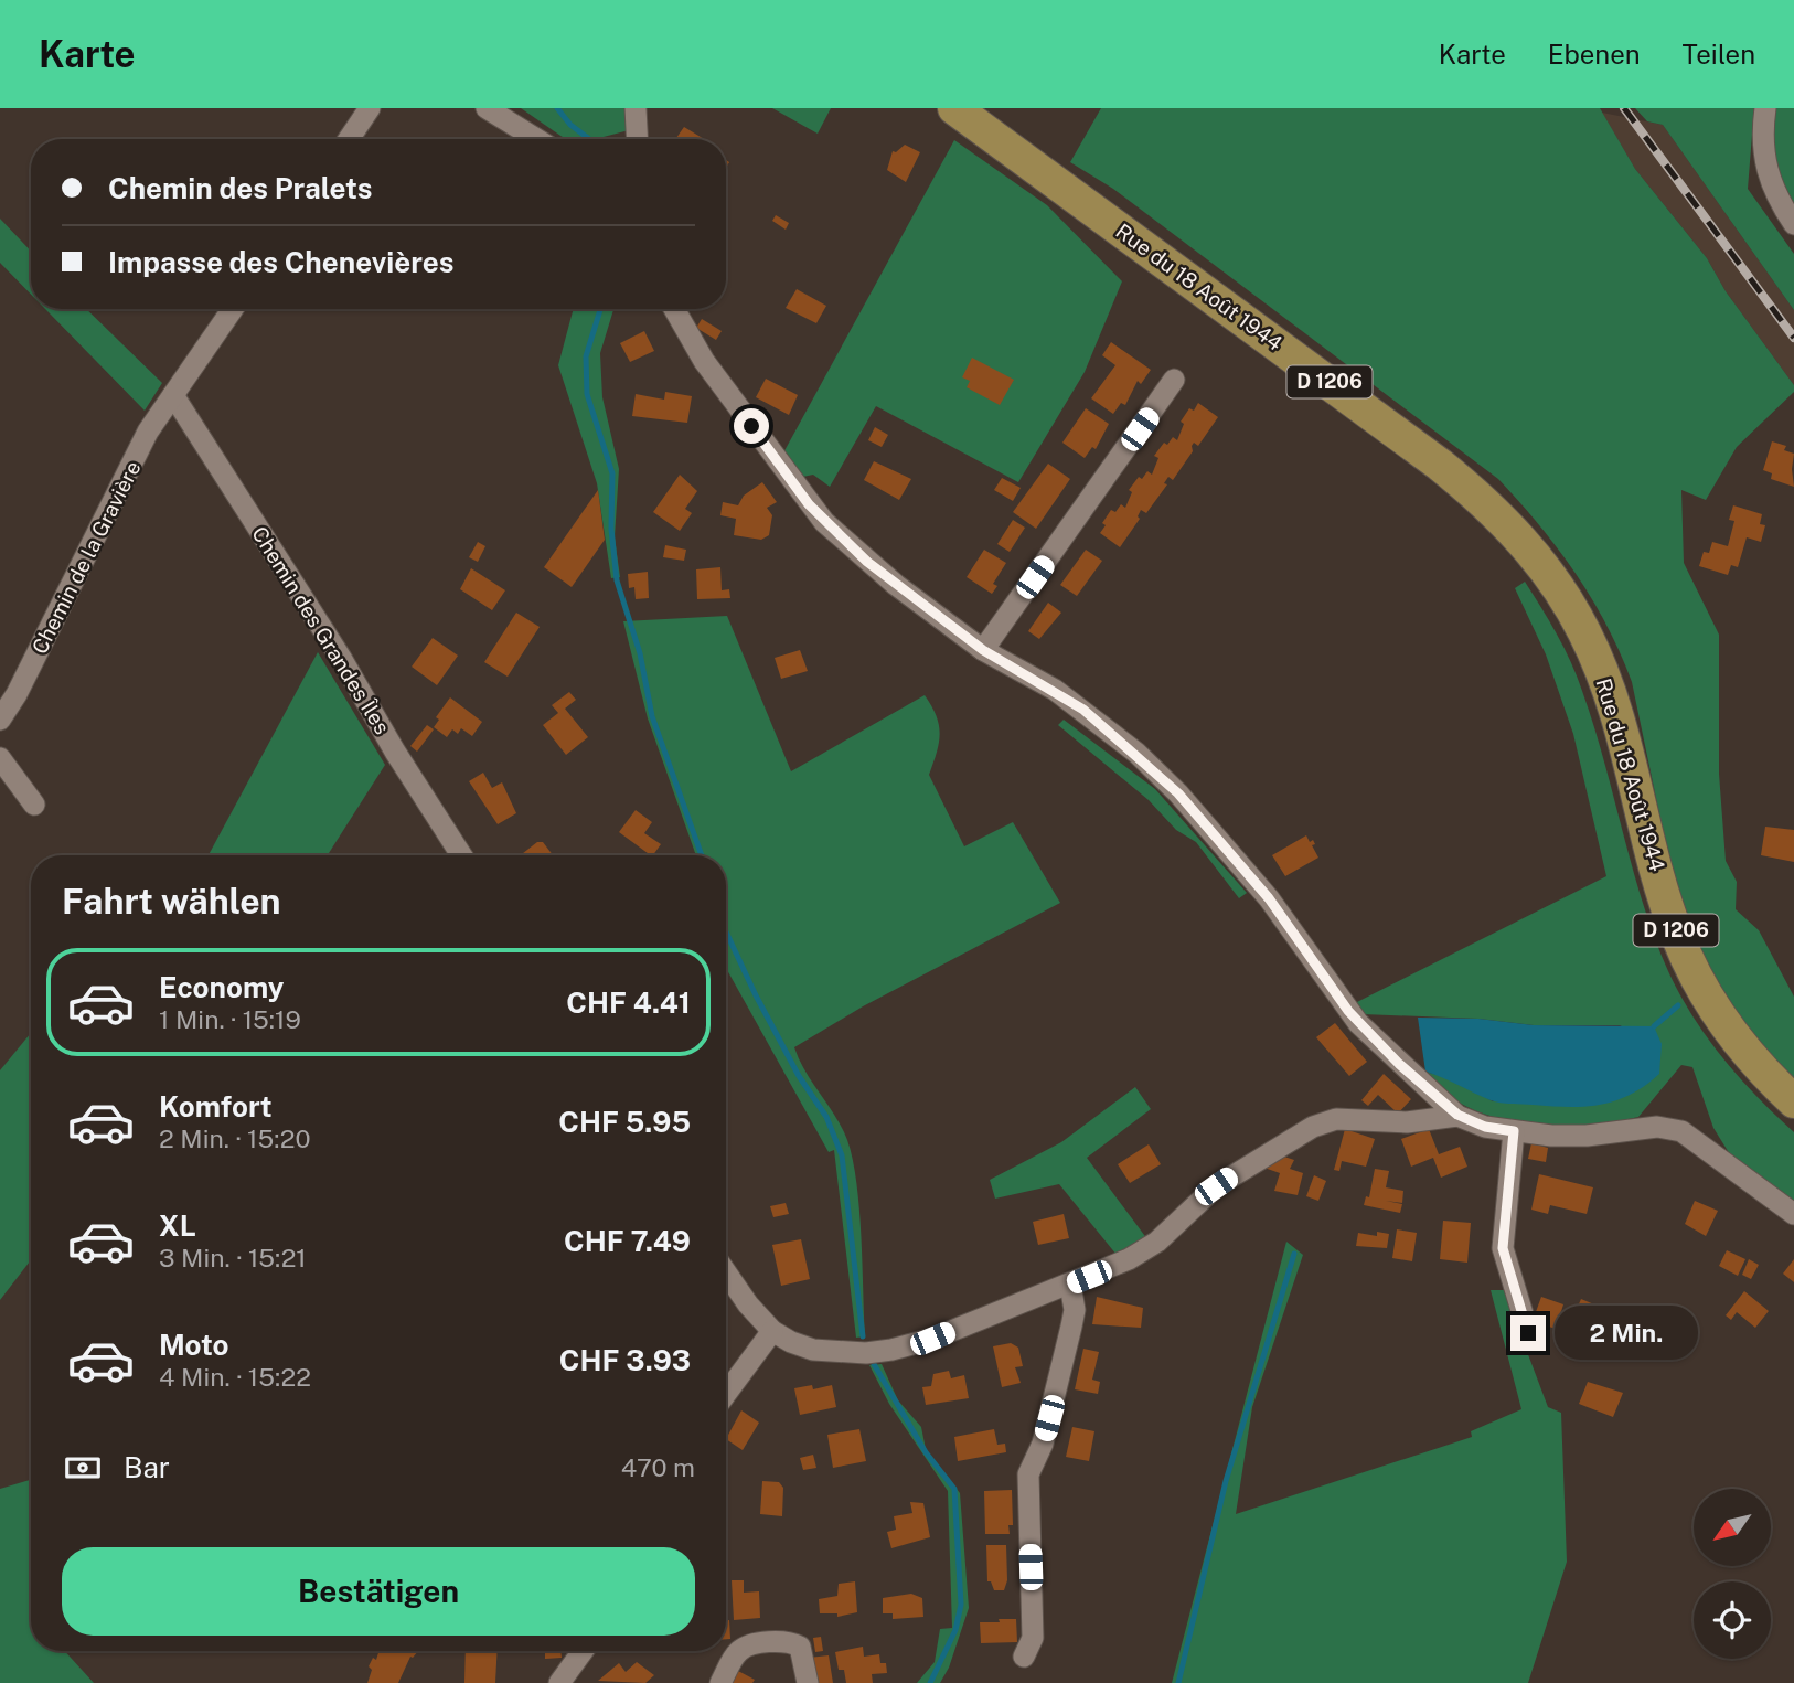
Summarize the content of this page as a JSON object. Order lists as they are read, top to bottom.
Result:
{
  "streets": {
    "main road": ["Rue du 18 Août 1944", "D 1206"],
    "street": ["Chemin de la Gravière", "Chemin des Grandes Îles"]
  },
  "crossings": [
    ["Chemin de la Gravière", "Chemin des Grandes Îles"]
  ],
  "north": "bottom left",
  "page": {
    "header": "Karte",
    "nav": ["Karte", "Ebenen", "Teilen"],
    "banner": ["Chemin des Pralets", "Impasse des Chenevières"],
    "heading": "Fahrt wählen",
    "list": [
      {
        "name": "Economy",
        "note": "1 Min. · 15:19",
        "value": "CHF 4.41"
      },
      {
        "name": "Komfort",
        "note": "2 Min. · 15:20",
        "value": "CHF 5.95"
      },
      {
        "name": "XL",
        "note": "3 Min. · 15:21",
        "value": "CHF 7.49"
      },
      {
        "name": "Moto",
        "note": "4 Min. · 15:22",
        "value": "CHF 3.93"
      }
    ],
    "bubble": "2 Min.",
    "pay": ["Bar", "470 m"],
    "buttons": "Bestätigen"
  }
}
